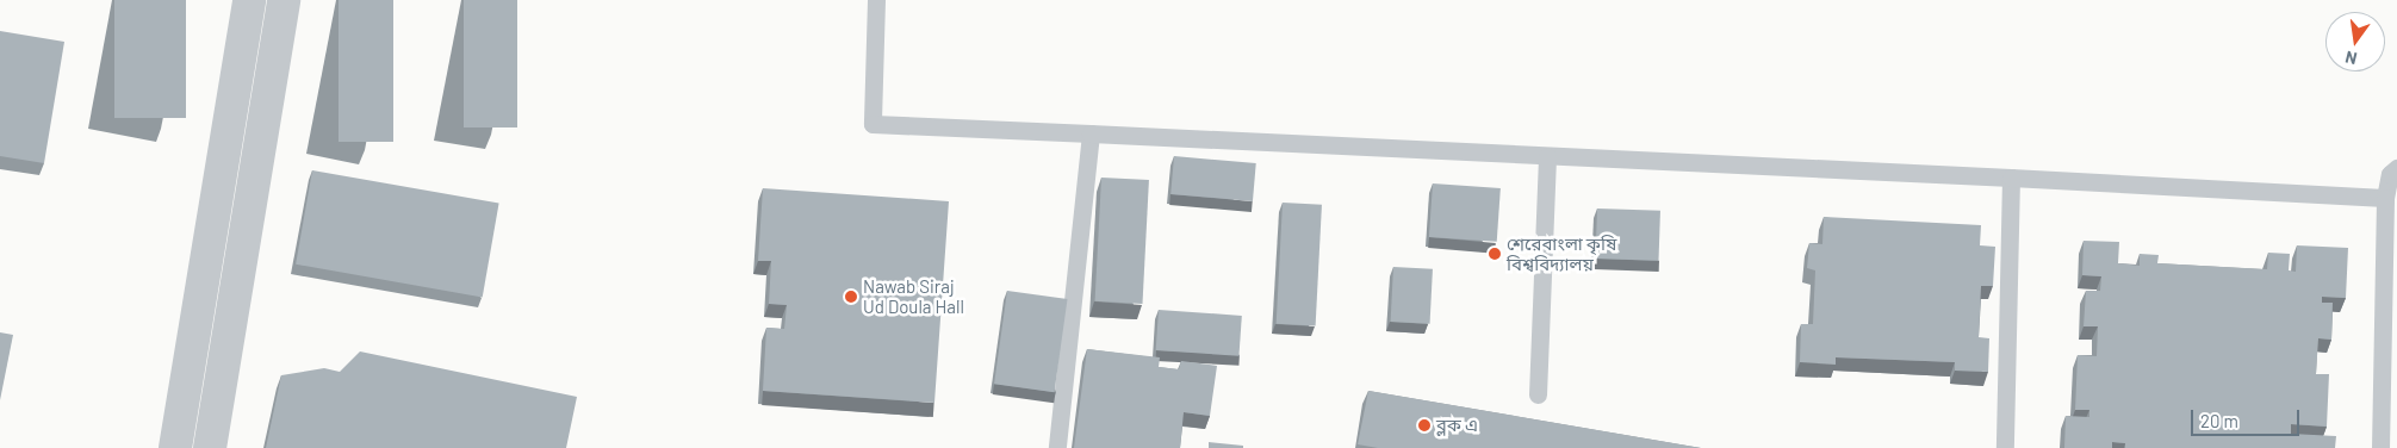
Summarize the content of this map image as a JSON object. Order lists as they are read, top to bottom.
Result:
{
  "places": ["শেরেবাংলা কৃষি বিশ্ববিদ্যালয়", "Nawab Siraj Ud Doula Hall", "ব্লক এ"],
  "scale_bar": "20 m",
  "north": "bottom"
}
